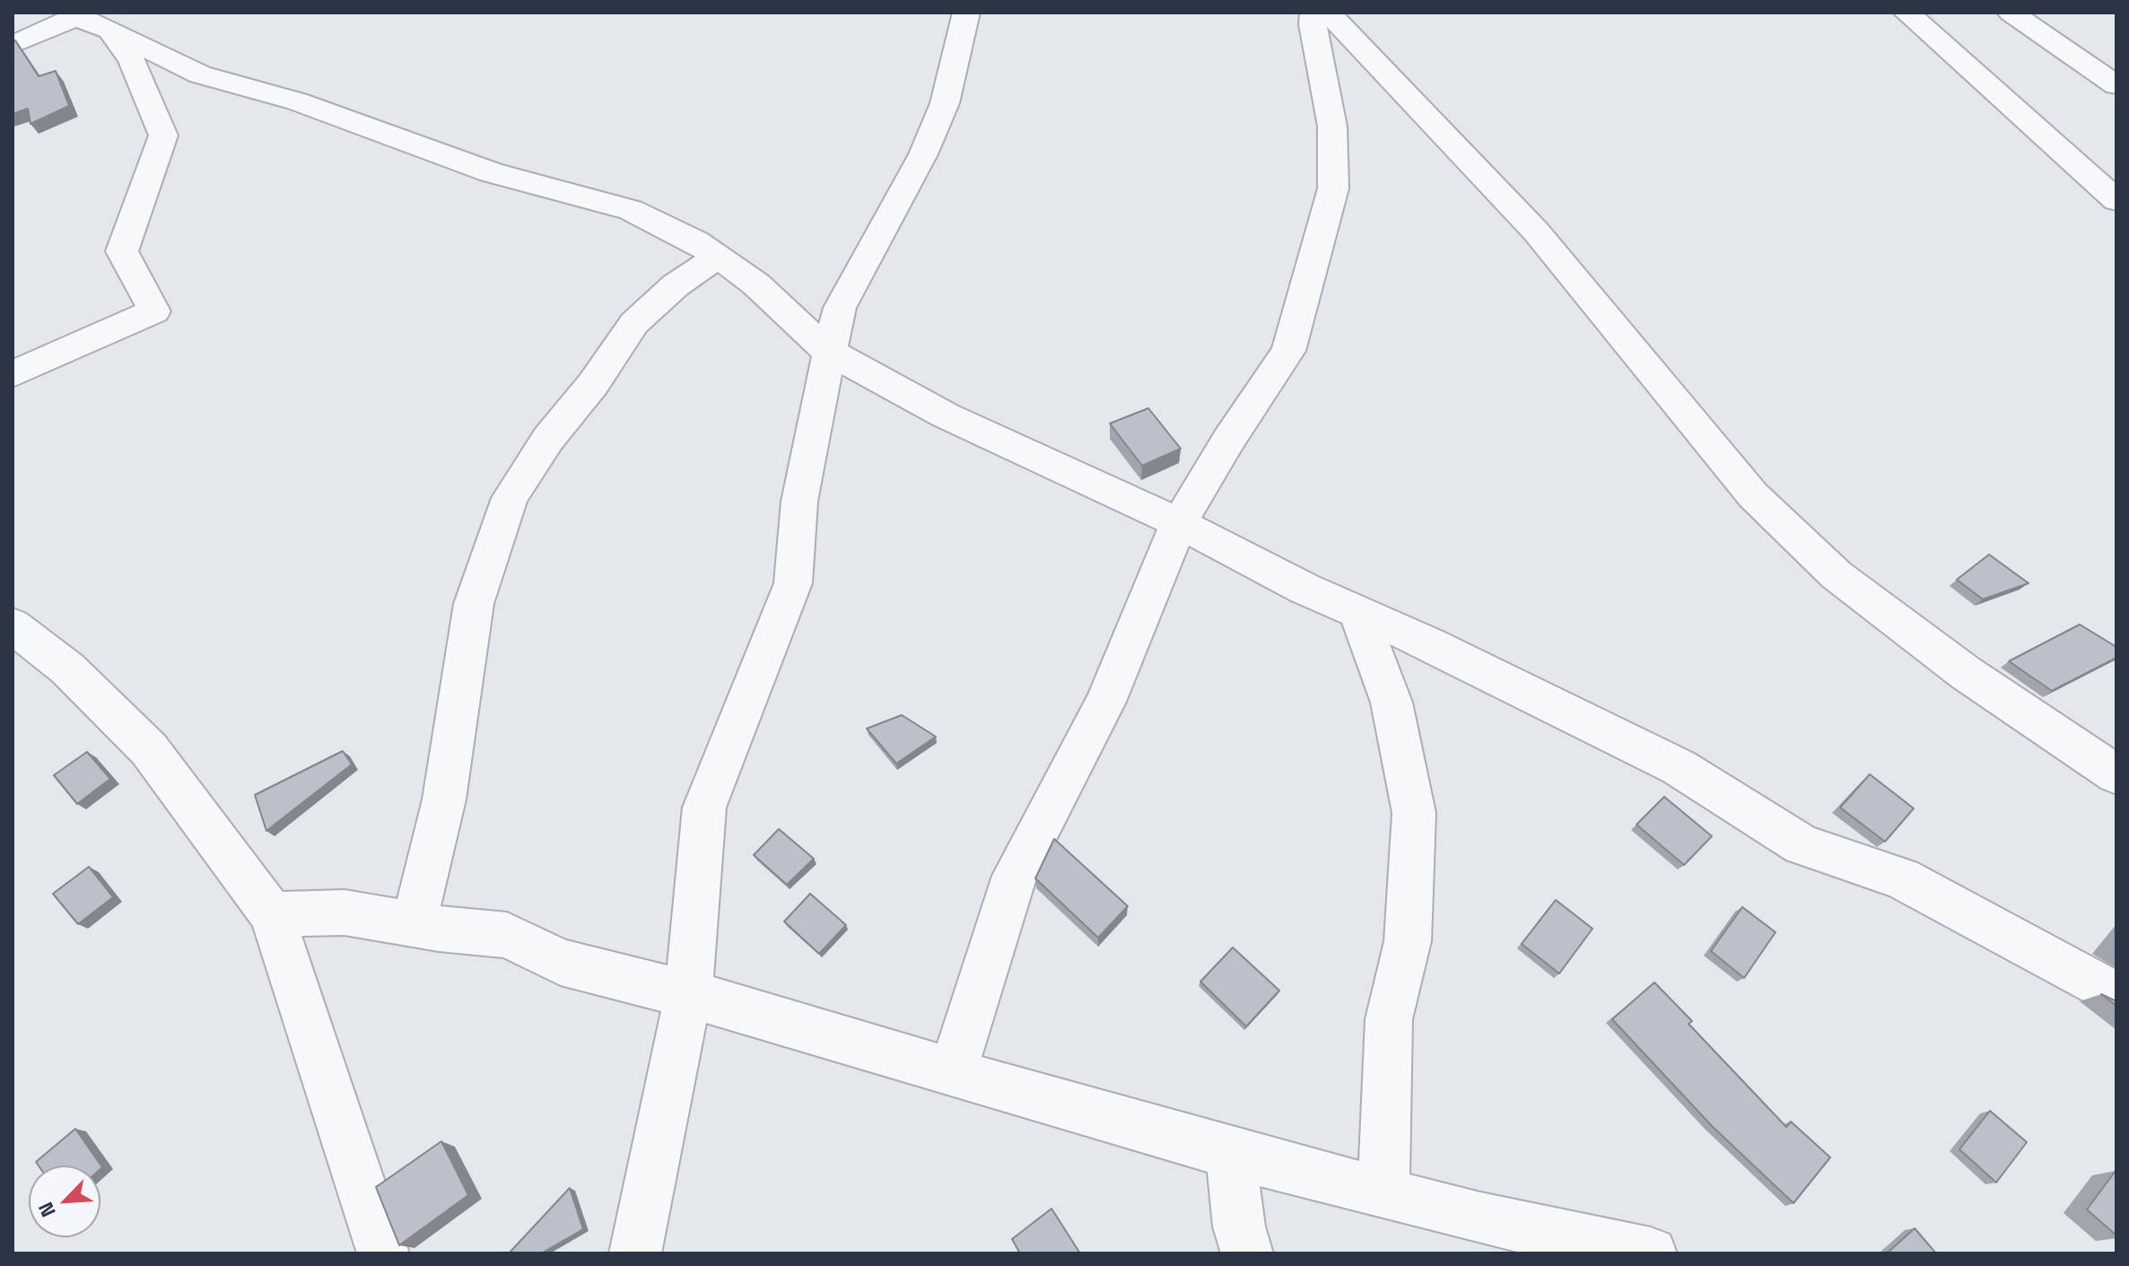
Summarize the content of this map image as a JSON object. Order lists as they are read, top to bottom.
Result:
{
  "north": "bottom left"
}
